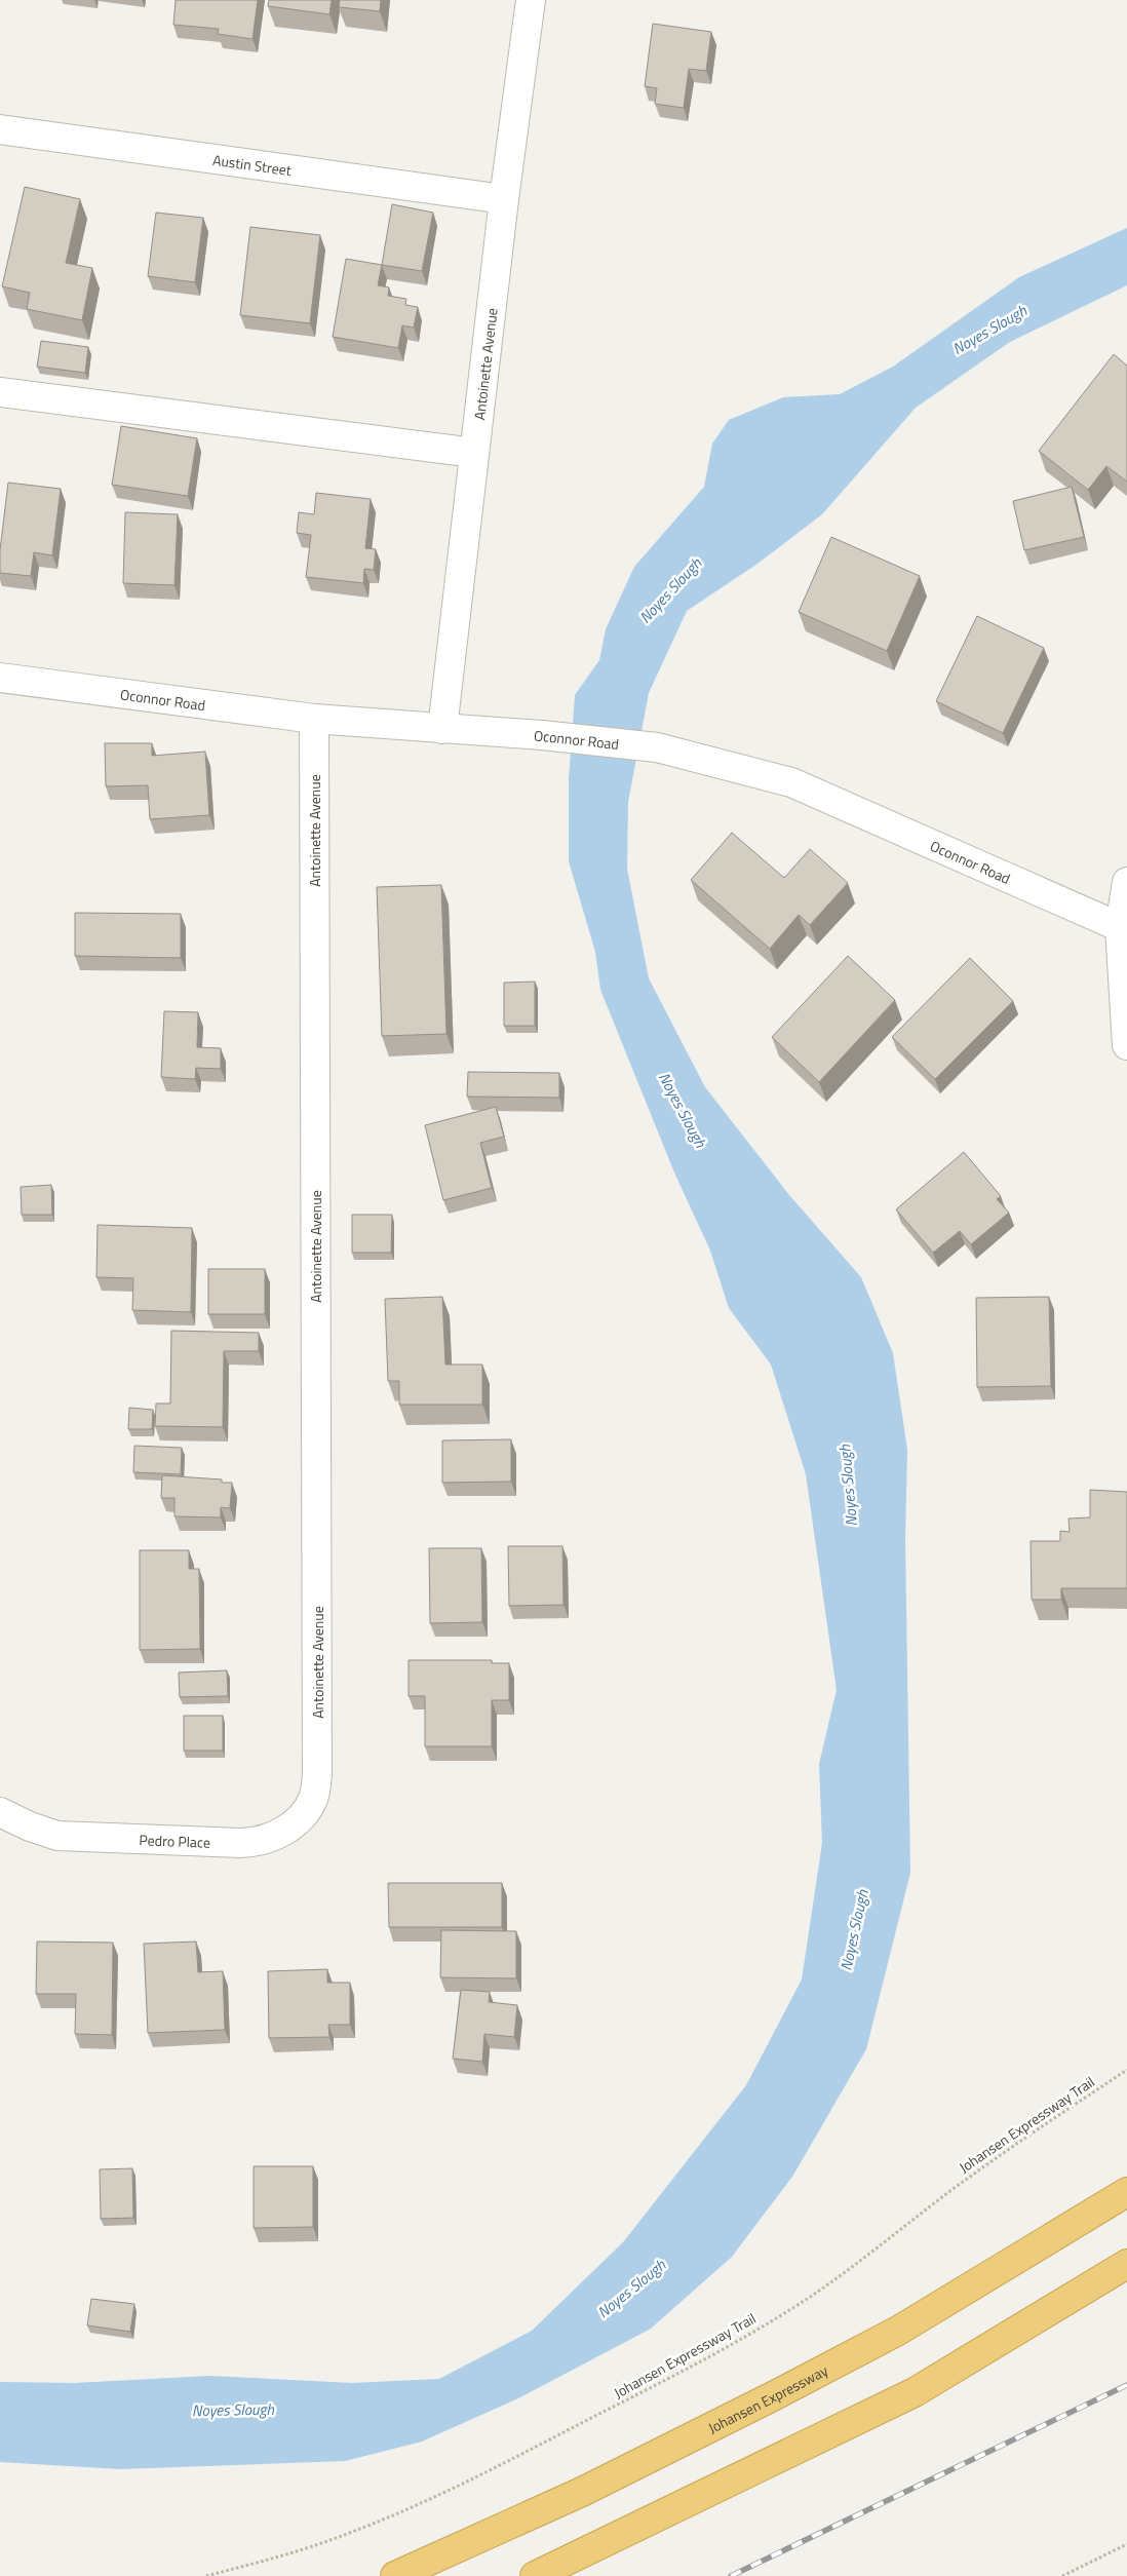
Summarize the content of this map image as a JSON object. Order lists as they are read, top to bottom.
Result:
{
  "streets": {
    "highway": ["Johansen Expressway"],
    "street": [
      "Austin Street",
      "Antoinette Avenue",
      "Oconnor Road",
      "Pedro Place"
    ],
    "path": ["Johansen Expressway Trail"]
  },
  "crossings": [
    ["Austin Street", "Antoinette Avenue"],
    ["Antoinette Avenue", "Oconnor Road"],
    ["Antoinette Avenue", "Pedro Place"]
  ],
  "water": ["Noyes Slough"]
}
